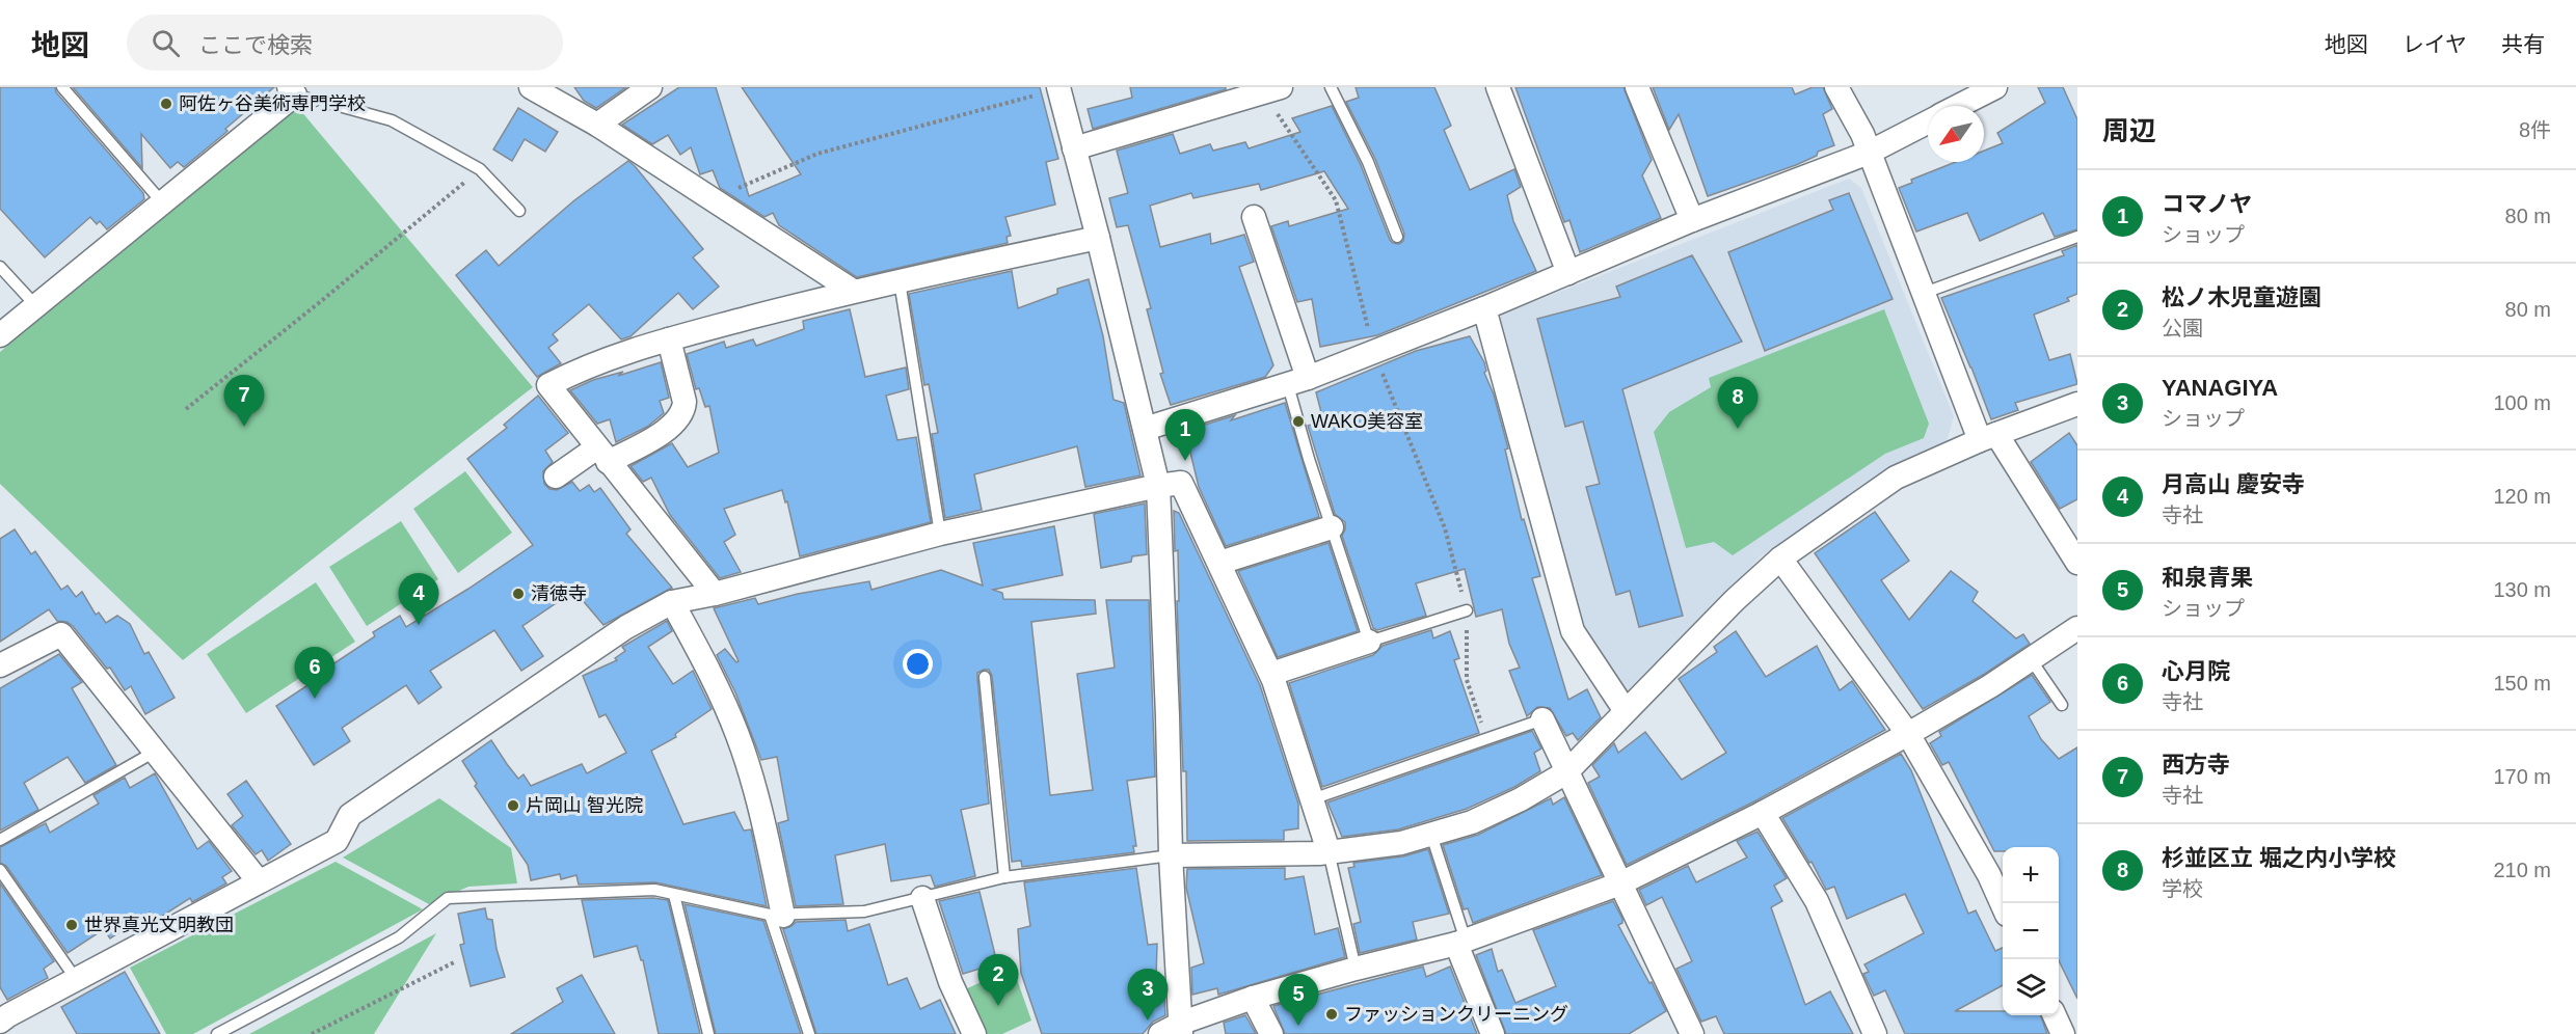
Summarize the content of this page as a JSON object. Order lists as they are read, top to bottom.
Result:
{
  "places": [
    "阿佐ヶ谷美術専門学校",
    "WAKO美容室",
    "清徳寺",
    "片岡山 智光院",
    "世界真光文明教団",
    "ファッションクリーニング"
  ],
  "north": "bottom left",
  "page": {
    "header": "地図",
    "search": "ここで検索",
    "nav": ["地図", "レイヤ", "共有"],
    "heading": ["周辺", "8件"],
    "list": [
      {
        "mark": "1",
        "name": "コマノヤ",
        "note": "ショップ",
        "value": "80 m"
      },
      {
        "mark": "2",
        "name": "松ノ木児童遊園",
        "note": "公園",
        "value": "80 m"
      },
      {
        "mark": "3",
        "name": "YANAGIYA",
        "note": "ショップ",
        "value": "100 m"
      },
      {
        "mark": "4",
        "name": "月高山 慶安寺",
        "note": "寺社",
        "value": "120 m"
      },
      {
        "mark": "5",
        "name": "和泉青果",
        "note": "ショップ",
        "value": "130 m"
      },
      {
        "mark": "6",
        "name": "心月院",
        "note": "寺社",
        "value": "150 m"
      },
      {
        "mark": "7",
        "name": "西方寺",
        "note": "寺社",
        "value": "170 m"
      },
      {
        "mark": "8",
        "name": "杉並区立 堀之内小学校",
        "note": "学校",
        "value": "210 m"
      }
    ],
    "pins": [
      "7",
      "8",
      "1",
      "4",
      "6",
      "2",
      "3",
      "5"
    ],
    "map_buttons": ["+", "−"]
  }
}
